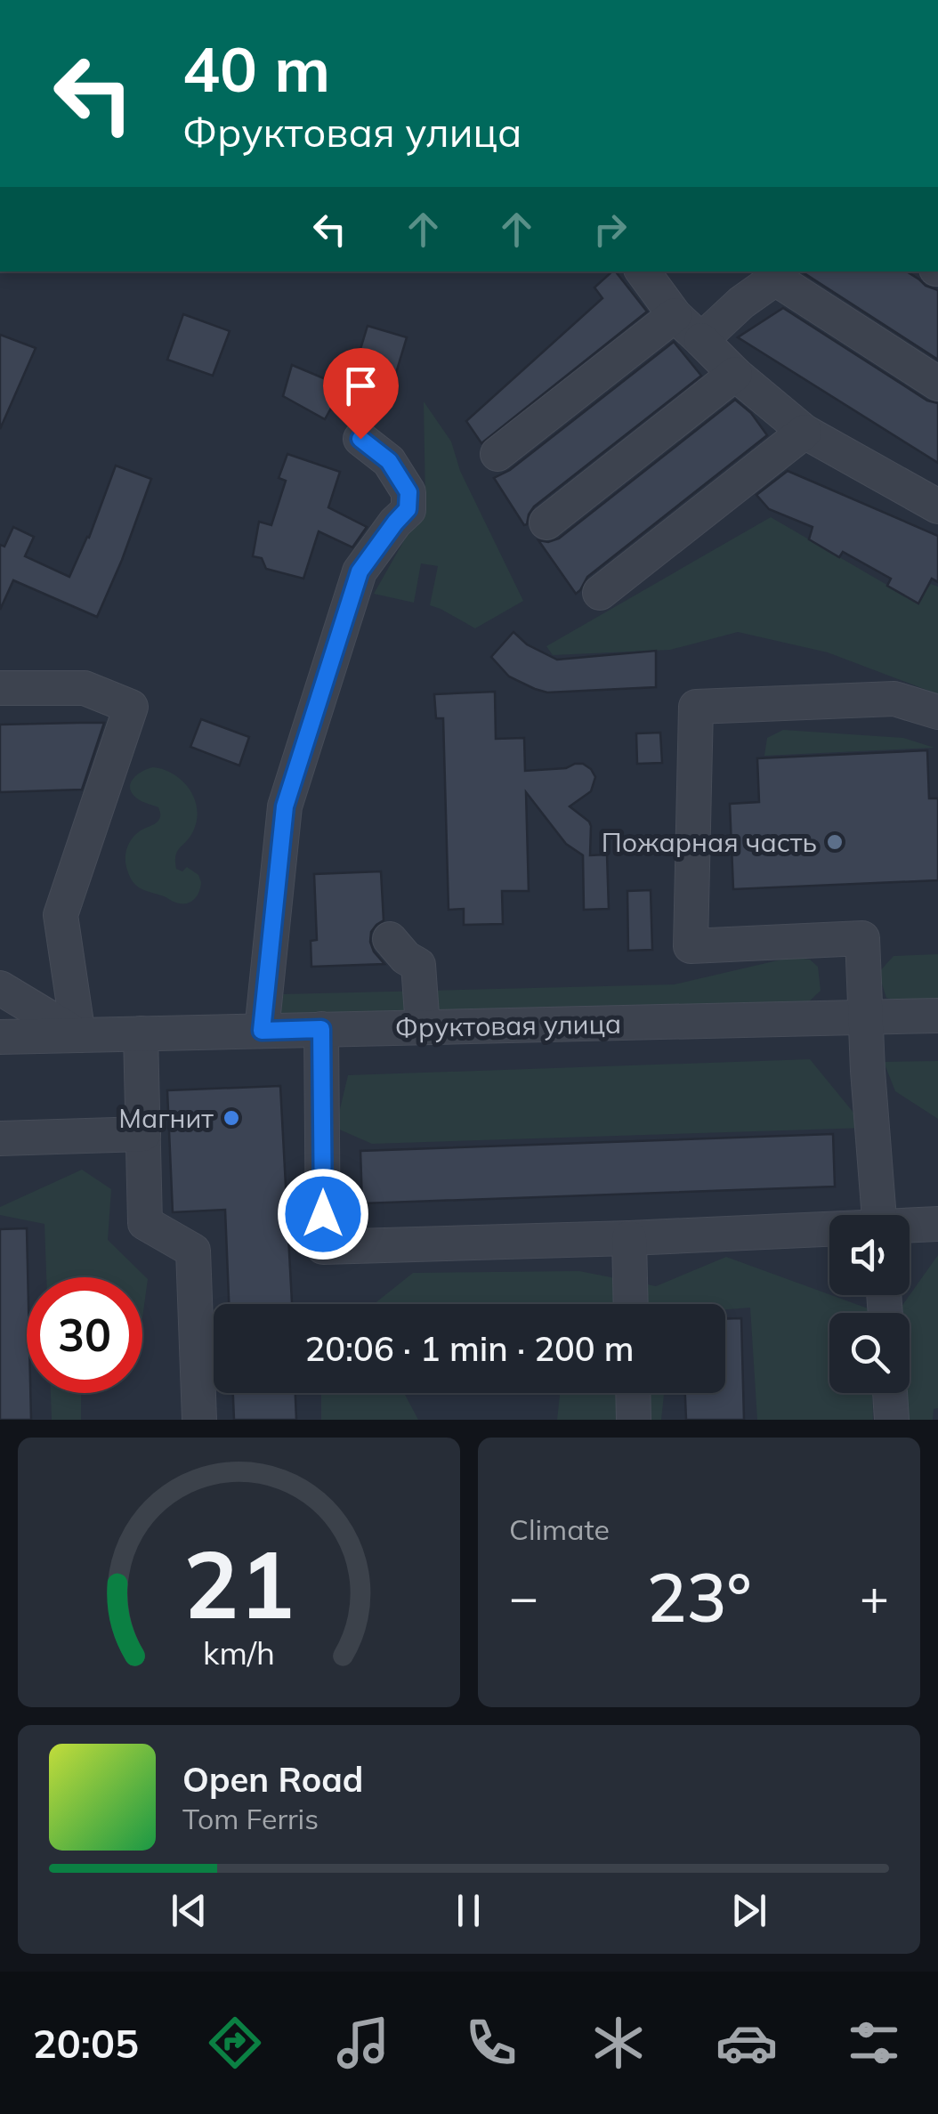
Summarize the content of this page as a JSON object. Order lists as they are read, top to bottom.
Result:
{
  "streets": {
    "street": ["Фруктовая улица"]
  },
  "places": ["Пожарная часть", "Магнит"],
  "page": {
    "turn": ["40 m", "Фруктовая улица"],
    "limit": "30",
    "trip": "20:06 · 1 min · 200 m",
    "tile": "Climate",
    "heat": ["−", "23°", "+"],
    "song": ["Open Road", "Tom Ferris"],
    "tabs": "20:05",
    "gauge": ["21", "km/h"]
  }
}
